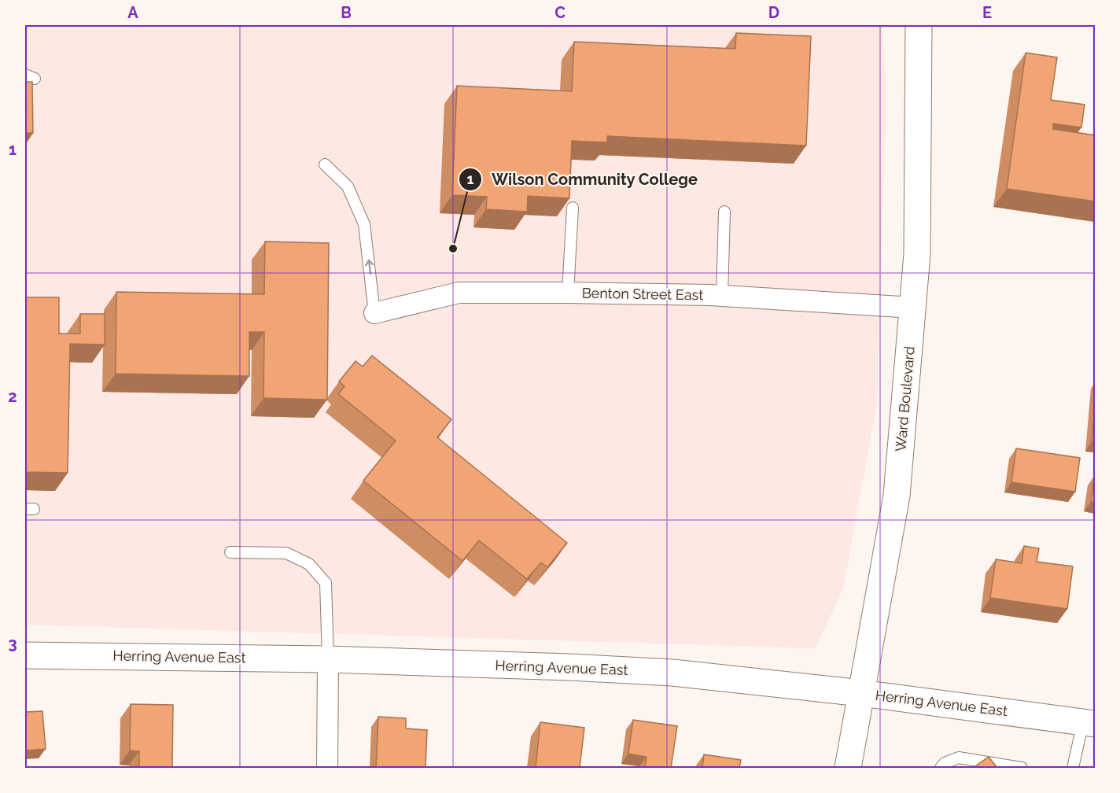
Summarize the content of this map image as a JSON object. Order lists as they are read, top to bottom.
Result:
{
  "streets": {
    "main road": ["Ward Boulevard", "Herring Avenue East"],
    "street": ["Benton Street East"]
  },
  "crossings": [
    ["Benton Street East", "Ward Boulevard"],
    ["Ward Boulevard", "Herring Avenue East"]
  ],
  "places": ["Wilson Community College"],
  "grid": {
    "columns": [
      "A",
      "B",
      "C",
      "D",
      "E"
    ],
    "rows": ["1", "2", "3"]
  }
}
